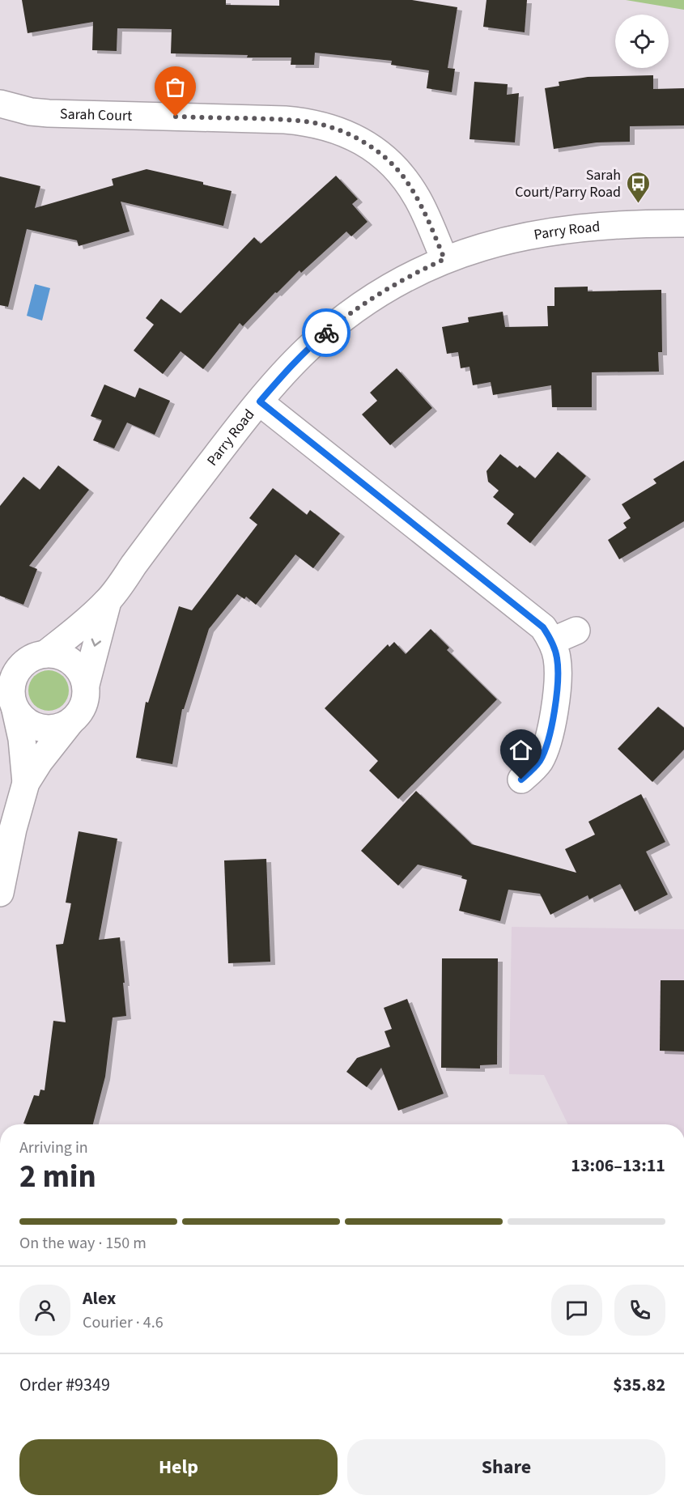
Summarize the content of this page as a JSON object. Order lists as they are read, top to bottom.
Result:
{
  "streets": {
    "street": ["Sarah Court", "Parry Road"]
  },
  "crossings": [
    ["Sarah Court", "Parry Road"]
  ],
  "places": {
    "bus stop": ["Sarah Court/Parry Road"]
  },
  "page": {
    "heading": ["2 min", "Arriving in", "13:06–13:11"],
    "panel": [
      "Alex",
      "Courier · 4.6",
      "Order #9349",
      "$35.82"
    ],
    "bar": "On the way · 150 m",
    "buttons": ["Help", "Share"]
  }
}
